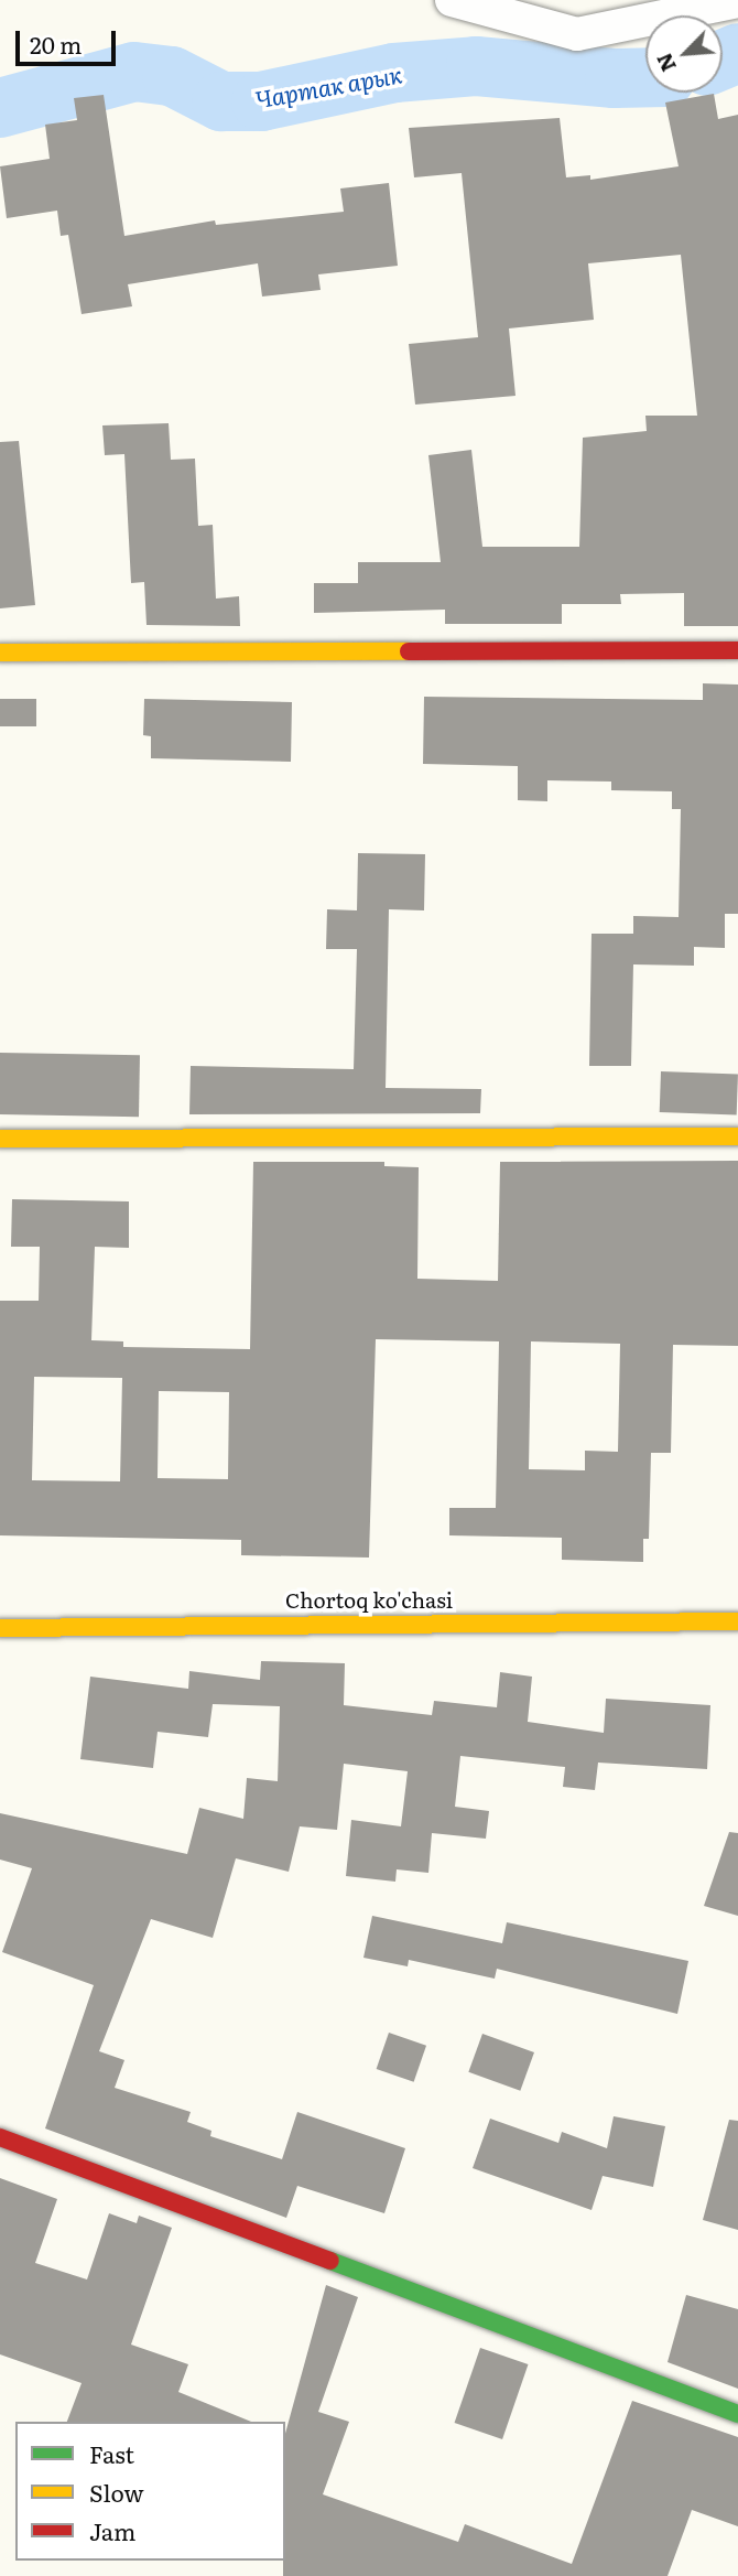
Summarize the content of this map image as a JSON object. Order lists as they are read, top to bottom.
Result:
{
  "streets": {
    "street": ["Chortoq ko'chasi"]
  },
  "water": ["Чартак арык"],
  "legend": ["Fast", "Slow", "Jam"],
  "scale_bar": "20 m",
  "north": "bottom left"
}
